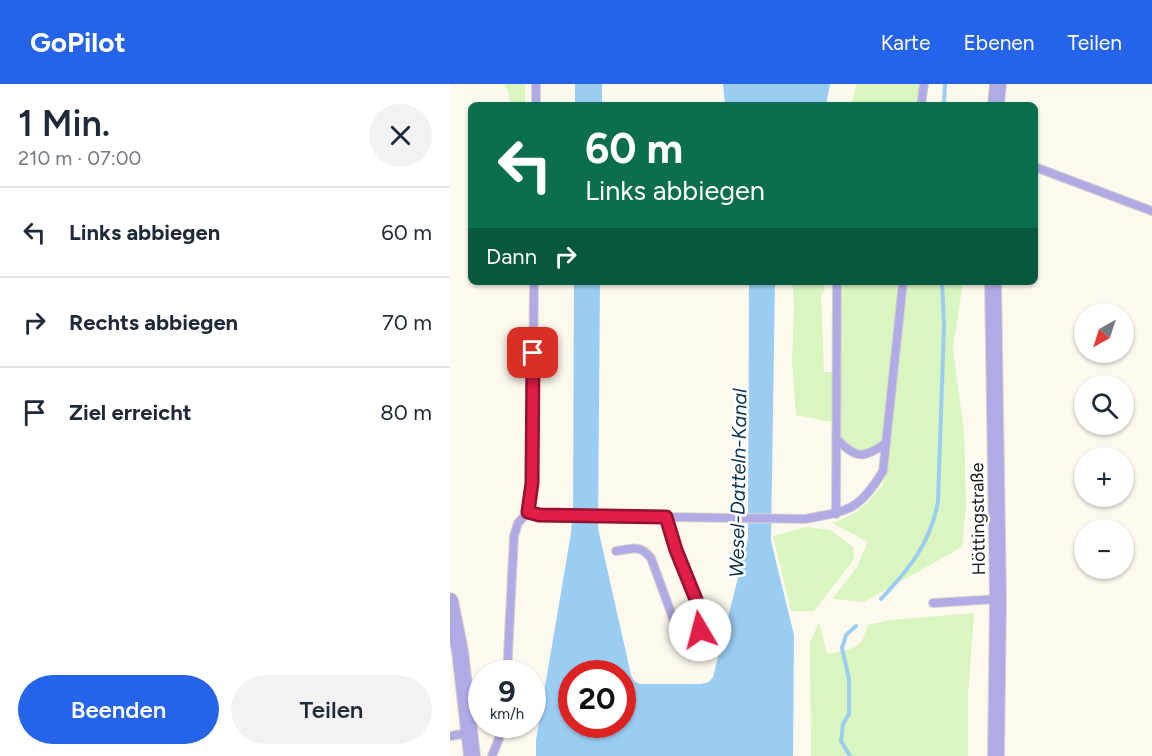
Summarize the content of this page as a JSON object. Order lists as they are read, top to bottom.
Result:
{
  "streets": {
    "street": ["Höttingstraße"]
  },
  "water": ["Wesel-Datteln-Kanal"],
  "north": "bottom left",
  "page": {
    "header": "GoPilot",
    "nav": ["Karte", "Ebenen", "Teilen"],
    "heading": ["1 Min.", "210 m · 07:00"],
    "turn": ["60 m", "Links abbiegen"],
    "list": [
      {
        "name": "Links abbiegen",
        "value": "60 m"
      },
      {
        "name": "Rechts abbiegen",
        "value": "70 m"
      },
      {
        "name": "Ziel erreicht",
        "value": "80 m"
      }
    ],
    "then": "Dann",
    "map_buttons": ["+", "−"],
    "speed": "9 km/h",
    "limit": "20",
    "buttons": ["Beenden", "Teilen"]
  }
}
